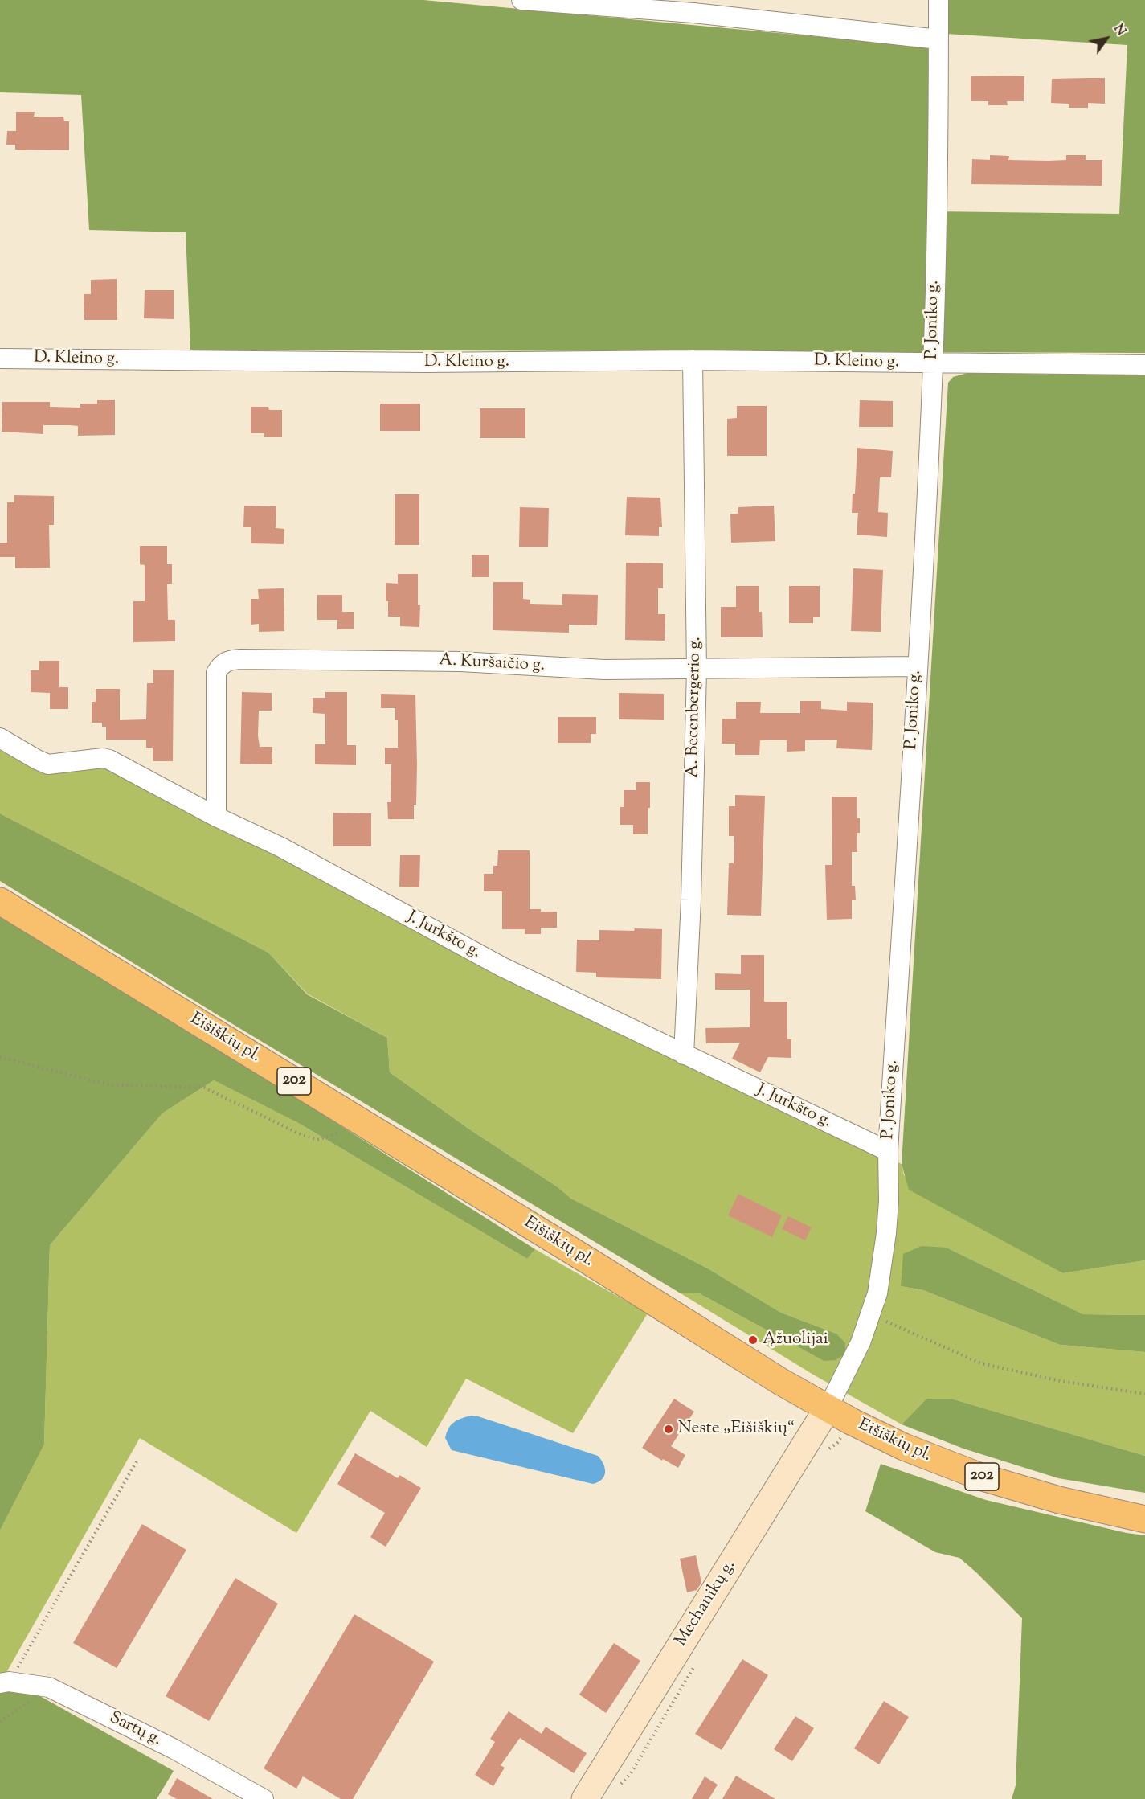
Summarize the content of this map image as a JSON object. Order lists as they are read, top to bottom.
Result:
{
  "streets": {
    "main road": ["Eišiškių pl.", "202", "Mechanikų g."],
    "street": [
      "P. Joniko g.",
      "D. Kleino g.",
      "A. Kuršaičio g.",
      "A. Becenbergerio g.",
      "J. Jurkšto g.",
      "Sartų g."
    ]
  },
  "crossings": [
    ["P. Joniko g.", "D. Kleino g."],
    ["P. Joniko g.", "A. Kuršaičio g."],
    ["P. Joniko g.", "J. Jurkšto g."],
    ["P. Joniko g.", "Eišiškių pl."],
    ["P. Joniko g.", "Mechanikų g."],
    ["D. Kleino g.", "A. Becenbergerio g."],
    ["A. Kuršaičio g.", "A. Becenbergerio g."],
    ["A. Kuršaičio g.", "J. Jurkšto g."],
    ["A. Becenbergerio g.", "J. Jurkšto g."],
    ["Eišiškių pl.", "Mechanikų g."]
  ],
  "places": ["Ąžuolijai", "Neste „Eišiškių“"],
  "north": "top right"
}
